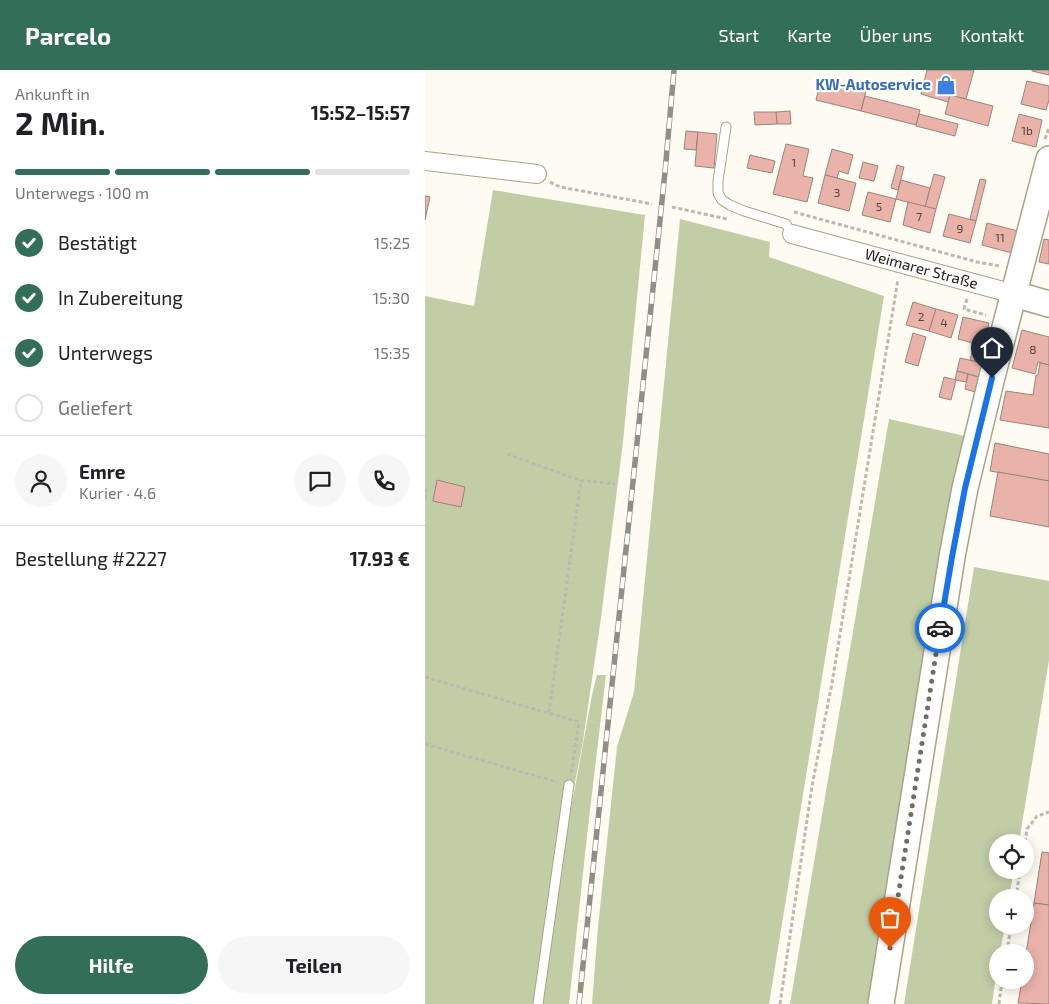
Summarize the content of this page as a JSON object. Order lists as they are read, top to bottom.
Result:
{
  "streets": {
    "street": ["Weimarer Straße"]
  },
  "places": {
    "shop": ["KW-Autoservice"]
  },
  "house_numbers": [
    "1b",
    "1",
    "3",
    "5",
    "7",
    "9",
    "11",
    "2",
    "4",
    "8"
  ],
  "page": {
    "header": "Parcelo",
    "nav": [
      "Start",
      "Karte",
      "Über uns",
      "Kontakt"
    ],
    "heading": ["2 Min.", "Ankunft in", "15:52–15:57"],
    "panel": [
      "Emre",
      "Kurier · 4.6",
      "Bestellung #2227",
      "17.93 €"
    ],
    "bar": "Unterwegs · 100 m",
    "list": [
      ["Bestätigt", "15:25"],
      ["In Zubereitung", "15:30"],
      ["Unterwegs", "15:35"],
      "Geliefert"
    ],
    "map_buttons": ["+", "−"],
    "buttons": ["Hilfe", "Teilen"]
  }
}
